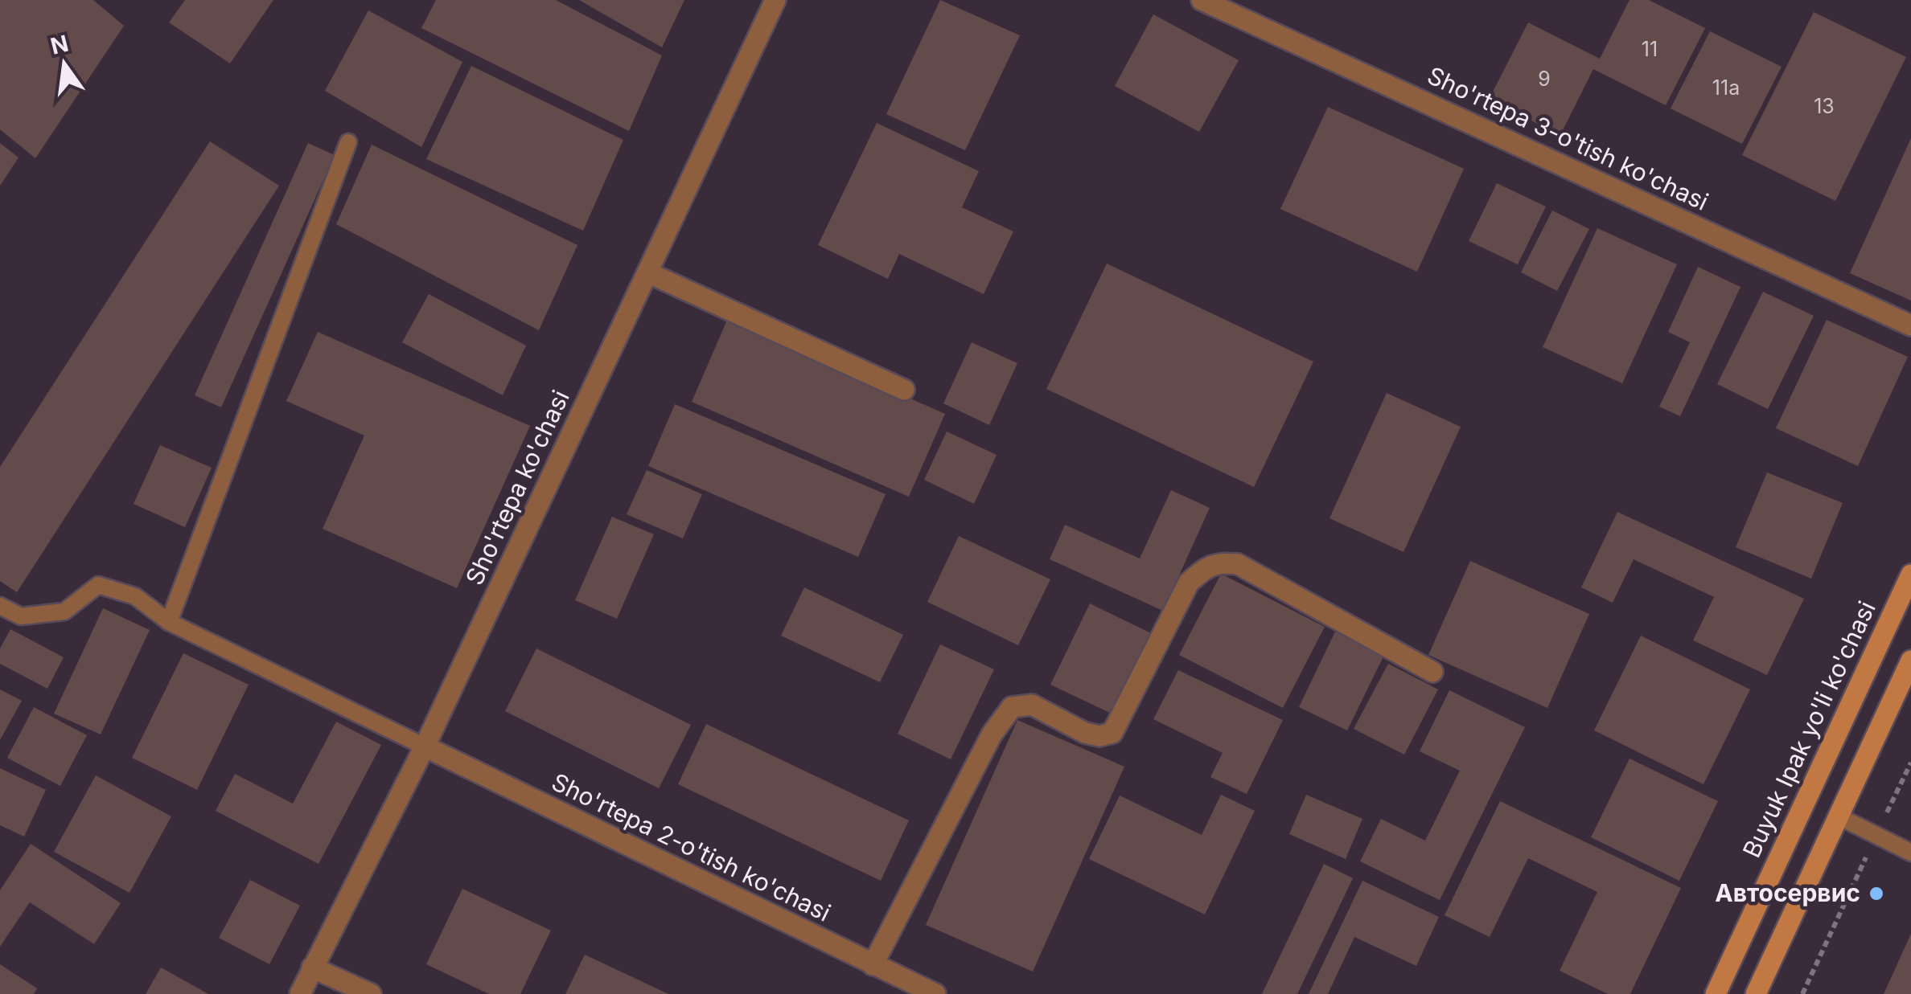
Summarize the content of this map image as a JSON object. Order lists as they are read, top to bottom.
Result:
{
  "streets": {
    "main road": ["Buyuk Ipak yo'li ko'chasi"],
    "street": ["Sho'rtepa 3-o'tish ko'chasi", "Sho'rtepa ko'chasi", "Sho'rtepa 2-o'tish ko'chasi"]
  },
  "crossings": [
    ["Sho'rtepa ko'chasi", "Sho'rtepa 2-o'tish ko'chasi"]
  ],
  "places": ["Автосервис"],
  "house_numbers": [
    "11",
    "9",
    "11a",
    "13"
  ],
  "north": "top"
}
